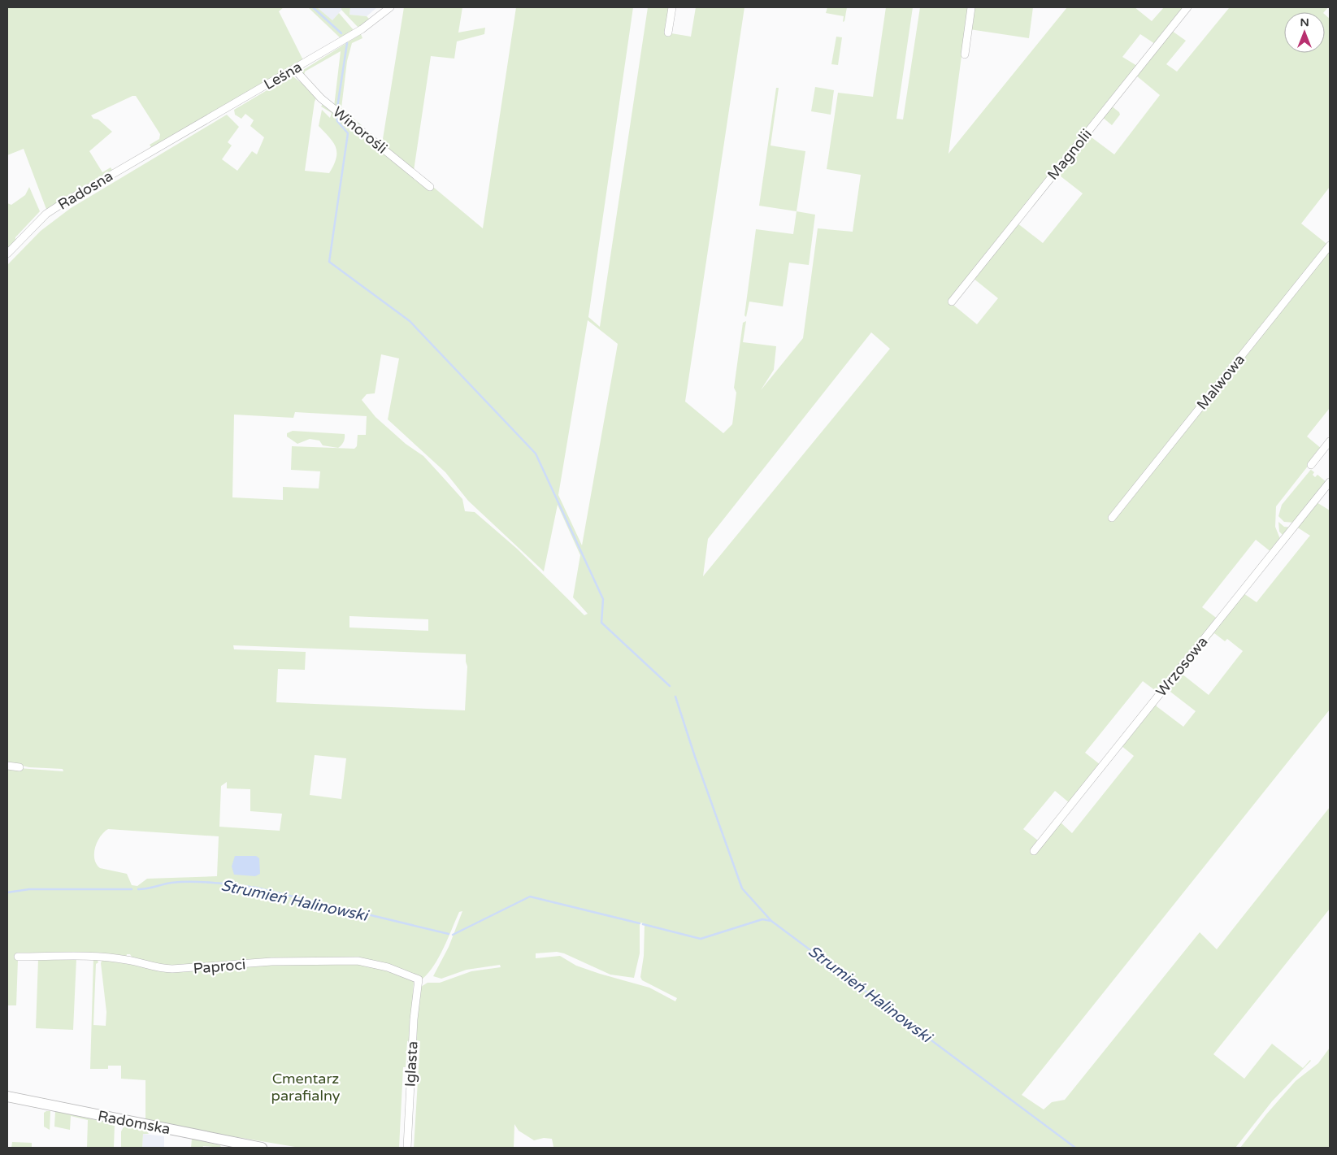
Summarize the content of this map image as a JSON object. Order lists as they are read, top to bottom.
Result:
{
  "streets": {
    "street": [
      "Leśna",
      "Winorośli",
      "Magnolii",
      "Radosna",
      "Malwowa",
      "Wrzosowa",
      "Paproci",
      "Iglasta",
      "Radomska"
    ]
  },
  "crossings": [
    ["Leśna", "Winorośli"],
    ["Leśna", "Radosna"],
    ["Paproci", "Iglasta"]
  ],
  "water": ["Strumień Halinowski"],
  "parks": ["Cmentarz parafialny"],
  "north": "top"
}
